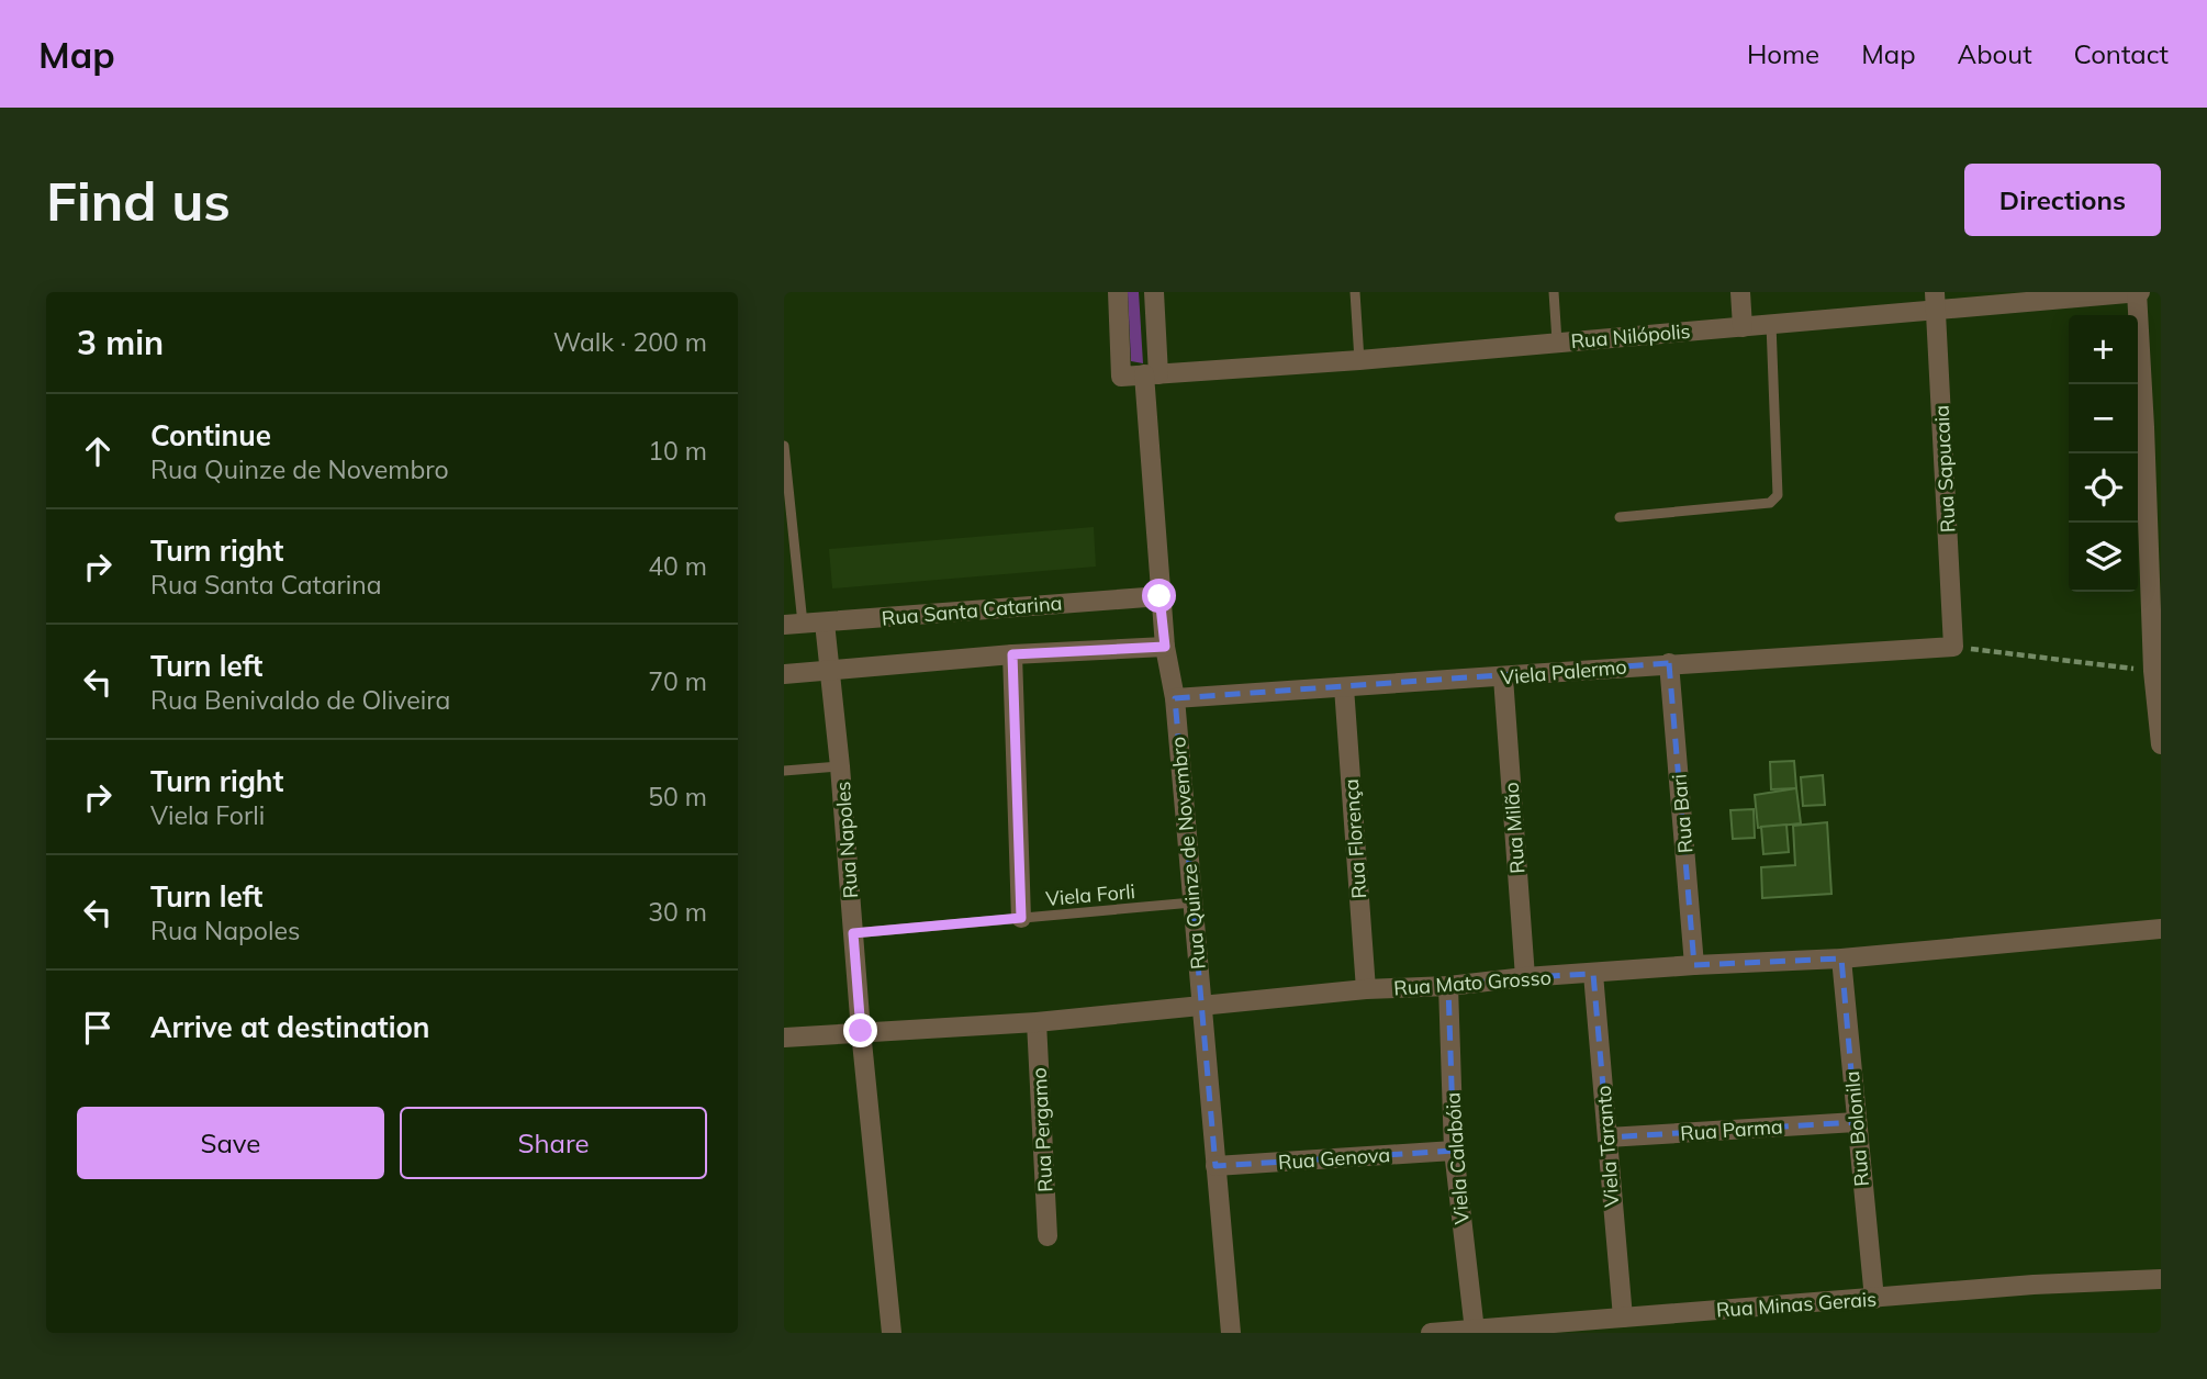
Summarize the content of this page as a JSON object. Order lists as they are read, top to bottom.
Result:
{
  "streets": {
    "street": [
      "Rua Nilópolis",
      "Rua Sapucaia",
      "Rua Santa Catarina",
      "Viela Palermo",
      "Rua Bari",
      "Rua Milão",
      "Rua Florença",
      "Rua Napoles",
      "Rua Quinze de Novembro",
      "Rua Mato Grosso",
      "Rua Bolonila",
      "Rua Pergamo",
      "Rua Parma",
      "Viela Taranto",
      "Rua Genova",
      "Viela Calabóia",
      "Rua Minas Gerais"
    ],
    "lane": ["Viela Forli"]
  },
  "crossings": [
    ["Rua Nilópolis", "Rua Sapucaia"],
    ["Rua Nilópolis", "Rua Quinze de Novembro"],
    ["Rua Sapucaia", "Viela Palermo"],
    ["Rua Santa Catarina", "Rua Napoles"],
    ["Rua Santa Catarina", "Rua Quinze de Novembro"],
    ["Viela Palermo", "Rua Bari"],
    ["Viela Palermo", "Rua Milão"],
    ["Viela Palermo", "Rua Florença"],
    ["Viela Palermo", "Rua Quinze de Novembro"],
    ["Rua Bari", "Rua Mato Grosso"],
    ["Rua Milão", "Rua Mato Grosso"],
    ["Rua Florença", "Rua Mato Grosso"],
    ["Rua Napoles", "Viela Forli"],
    ["Rua Napoles", "Rua Mato Grosso"],
    ["Rua Quinze de Novembro", "Viela Forli"],
    ["Rua Quinze de Novembro", "Rua Mato Grosso"],
    ["Rua Quinze de Novembro", "Rua Genova"],
    ["Rua Mato Grosso", "Rua Bolonila"],
    ["Rua Mato Grosso", "Rua Pergamo"],
    ["Rua Mato Grosso", "Viela Taranto"],
    ["Rua Mato Grosso", "Viela Calabóia"],
    ["Rua Bolonila", "Rua Parma"],
    ["Rua Bolonila", "Rua Minas Gerais"],
    ["Rua Parma", "Viela Taranto"],
    ["Viela Taranto", "Rua Minas Gerais"],
    ["Rua Genova", "Viela Calabóia"],
    ["Viela Calabóia", "Rua Minas Gerais"]
  ],
  "page": {
    "header": "Map",
    "nav": [
      "Home",
      "Map",
      "About",
      "Contact"
    ],
    "buttons": [
      "Directions",
      ["Save", "Share"]
    ],
    "title": "Find us",
    "heading": ["3 min", "Walk · 200 m"],
    "map_buttons": ["+", "−"],
    "list": [
      ["Continue", "Rua Quinze de Novembro", "10 m"],
      ["Turn right", "Rua Santa Catarina", "40 m"],
      ["Turn left", "Rua Benivaldo de Oliveira", "70 m"],
      ["Turn right", "Viela Forli", "50 m"],
      ["Turn left", "Rua Napoles", "30 m"],
      "Arrive at destination"
    ]
  }
}
